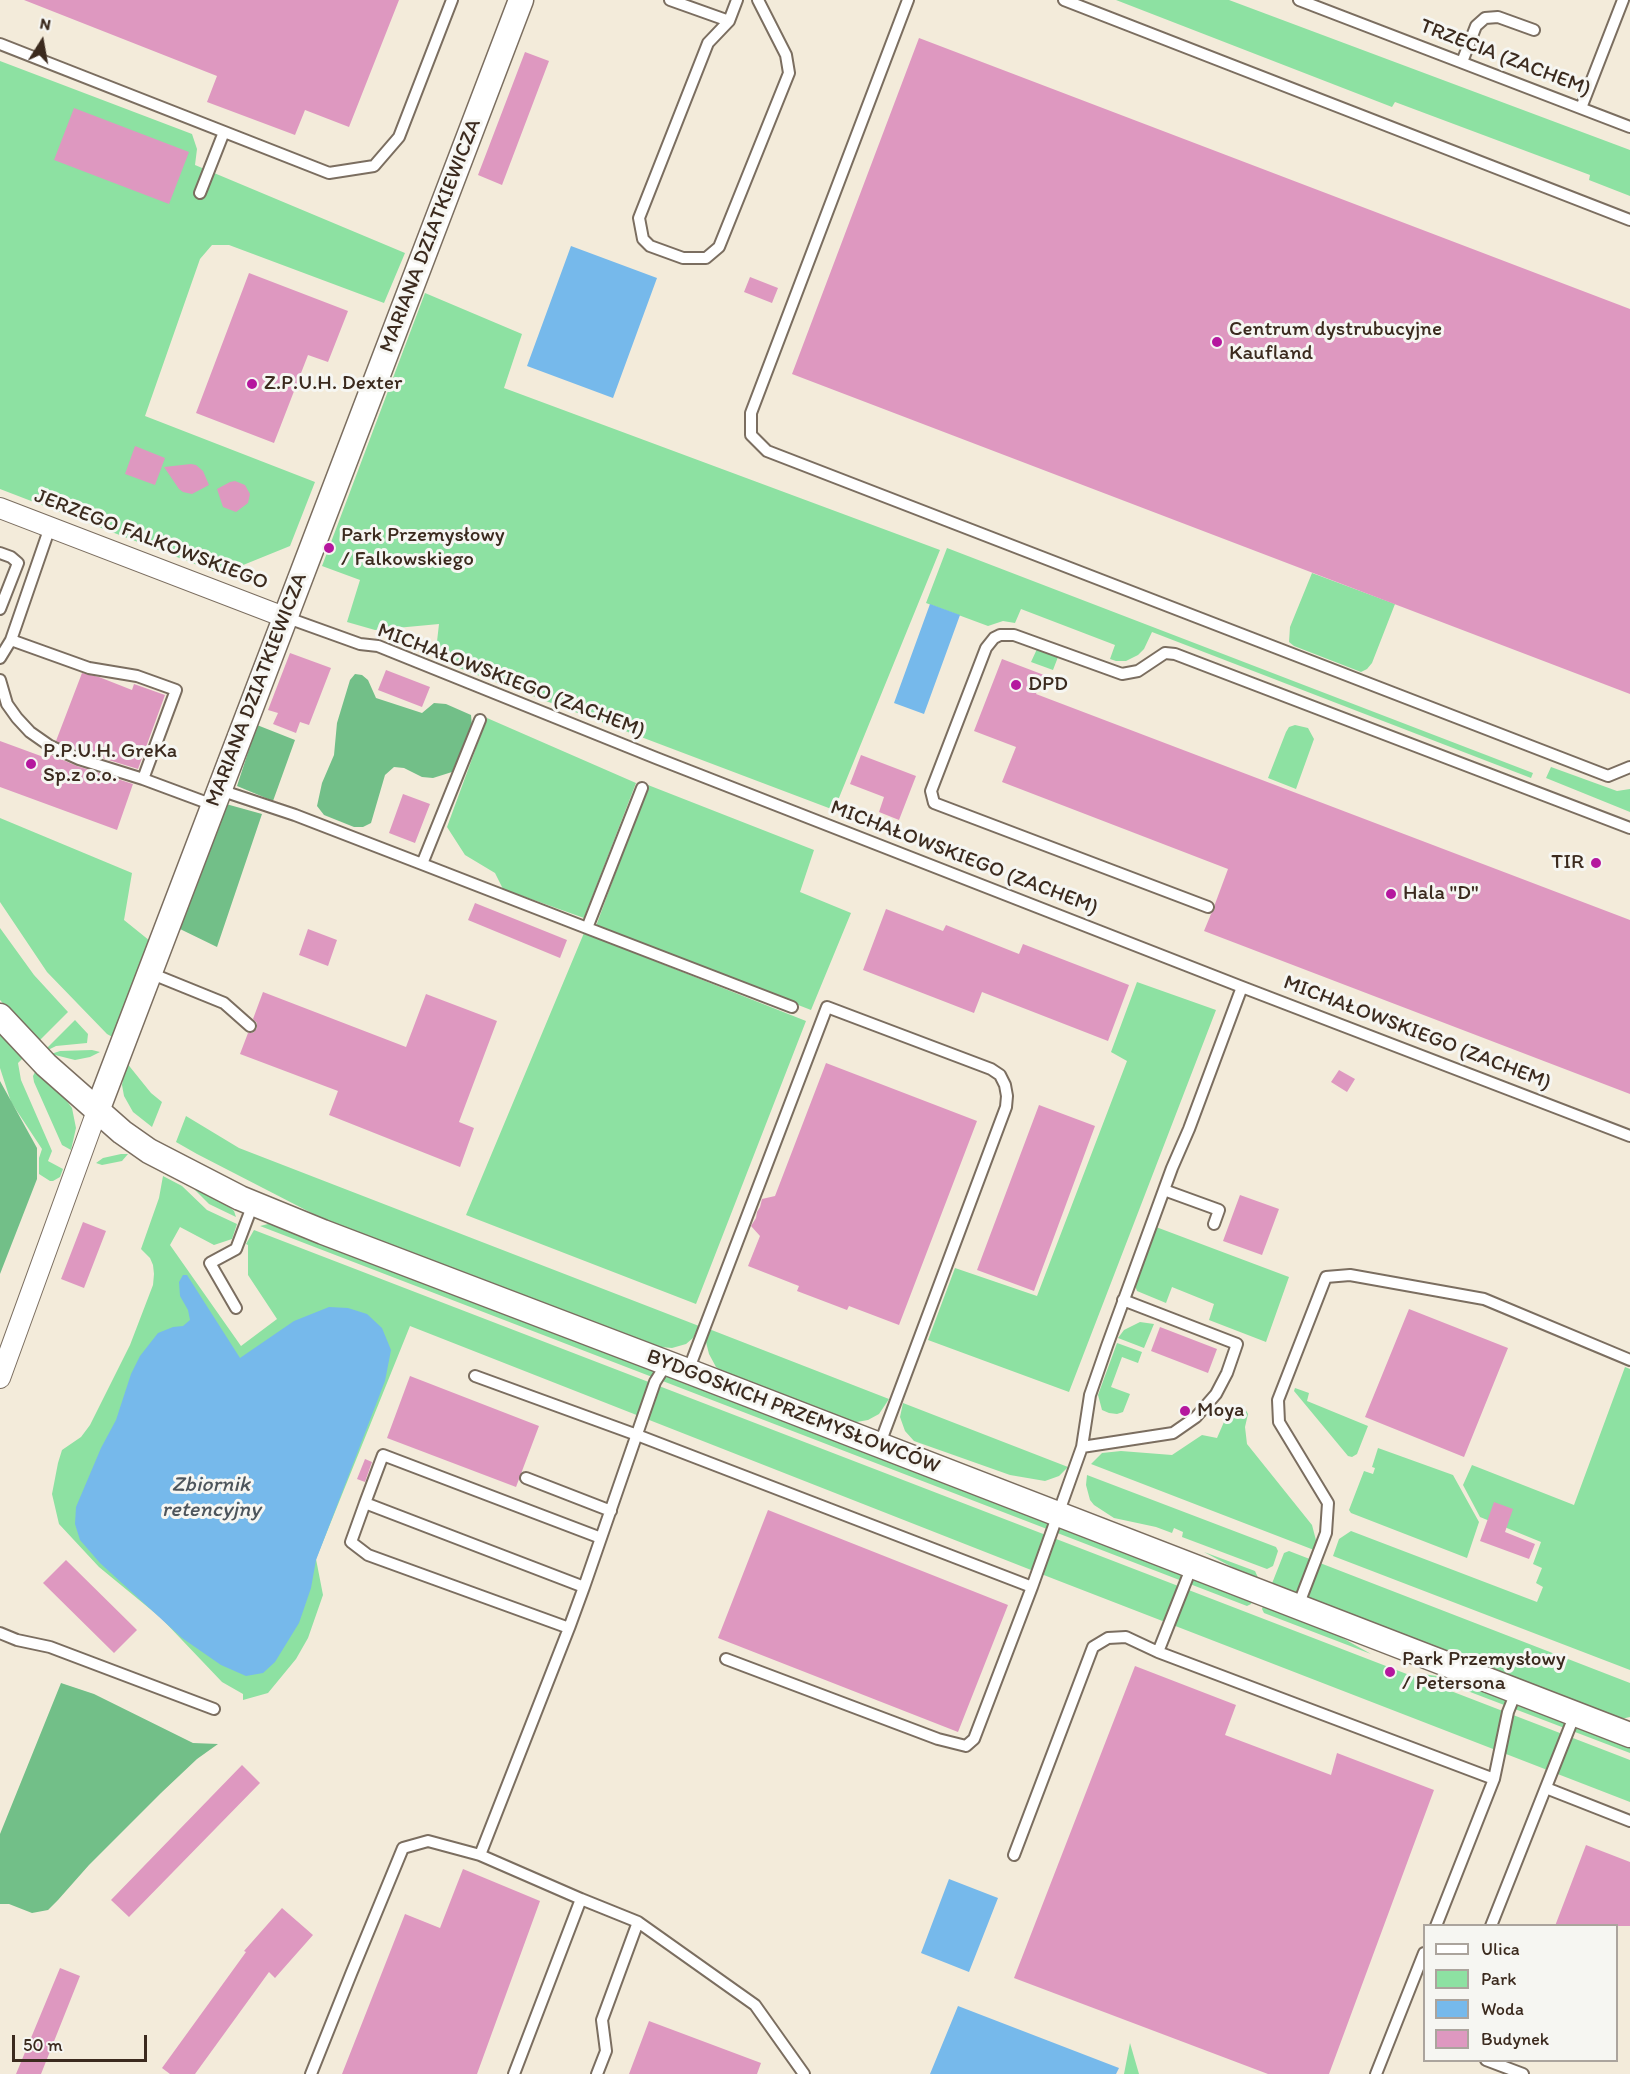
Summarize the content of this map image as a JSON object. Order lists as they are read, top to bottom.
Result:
{
  "streets": {
    "street": ["MARIANA DZIATKIEWICZA", "JERZEGO FALKOWSKIEGO", "BYDGOSKICH PRZEMYSŁOWCÓW"],
    "lane": ["TRZECIA (ZACHEM)", "MICHAŁOWSKIEGO (ZACHEM)"]
  },
  "crossings": [
    ["MARIANA DZIATKIEWICZA", "JERZEGO FALKOWSKIEGO"],
    ["MARIANA DZIATKIEWICZA", "MICHAŁOWSKIEGO (ZACHEM)"],
    ["MARIANA DZIATKIEWICZA", "BYDGOSKICH PRZEMYSŁOWCÓW"],
    ["JERZEGO FALKOWSKIEGO", "MICHAŁOWSKIEGO (ZACHEM)"]
  ],
  "water": ["Zbiornik retencyjny"],
  "places": [
    "Centrum dystrubucyjne Kaufland",
    "Z.P.U.H. Dexter",
    "Park Przemysłowy / Falkowskiego",
    "DPD",
    "P.P.U.H. GreKa Sp.z o.o.",
    "TIR",
    "Hala \"D\"",
    "Moya",
    "Park Przemysłowy / Petersona"
  ],
  "legend": [
    "Ulica",
    "Park",
    "Woda",
    "Budynek"
  ],
  "scale_bar": "50 m",
  "north": "top"
}
